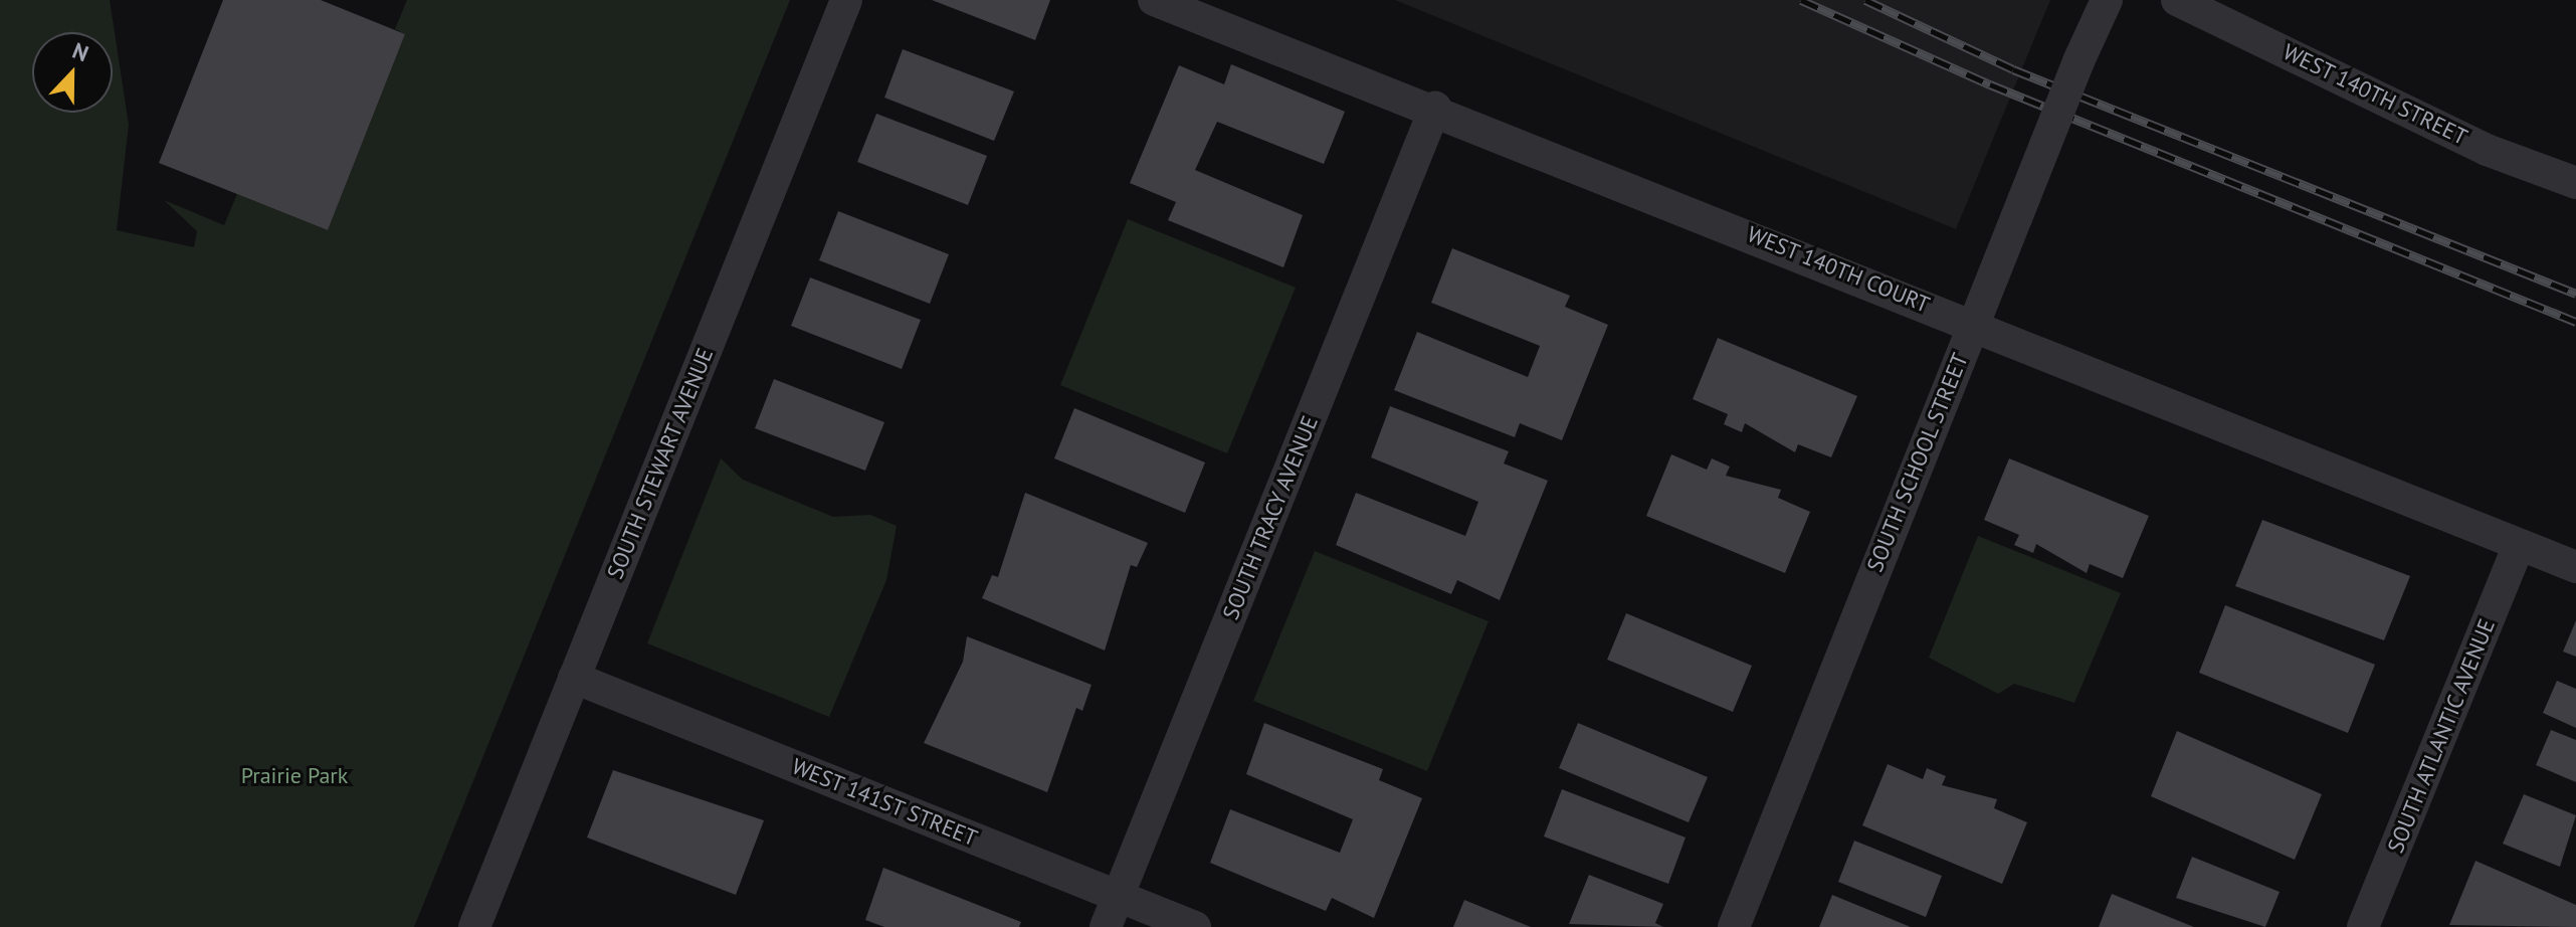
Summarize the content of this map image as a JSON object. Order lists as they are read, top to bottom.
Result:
{
  "streets": {
    "street": [
      "WEST 140TH STREET",
      "WEST 140TH COURT",
      "SOUTH SCHOOL STREET",
      "SOUTH STEWART AVENUE",
      "SOUTH TRACY AVENUE",
      "SOUTH ATLANTIC AVENUE",
      "WEST 141ST STREET"
    ]
  },
  "crossings": [
    ["WEST 140TH COURT", "SOUTH SCHOOL STREET"],
    ["WEST 140TH COURT", "SOUTH TRACY AVENUE"],
    ["WEST 140TH COURT", "SOUTH ATLANTIC AVENUE"],
    ["SOUTH STEWART AVENUE", "WEST 141ST STREET"],
    ["SOUTH TRACY AVENUE", "WEST 141ST STREET"]
  ],
  "parks": ["Prairie Park"],
  "north": "top"
}
